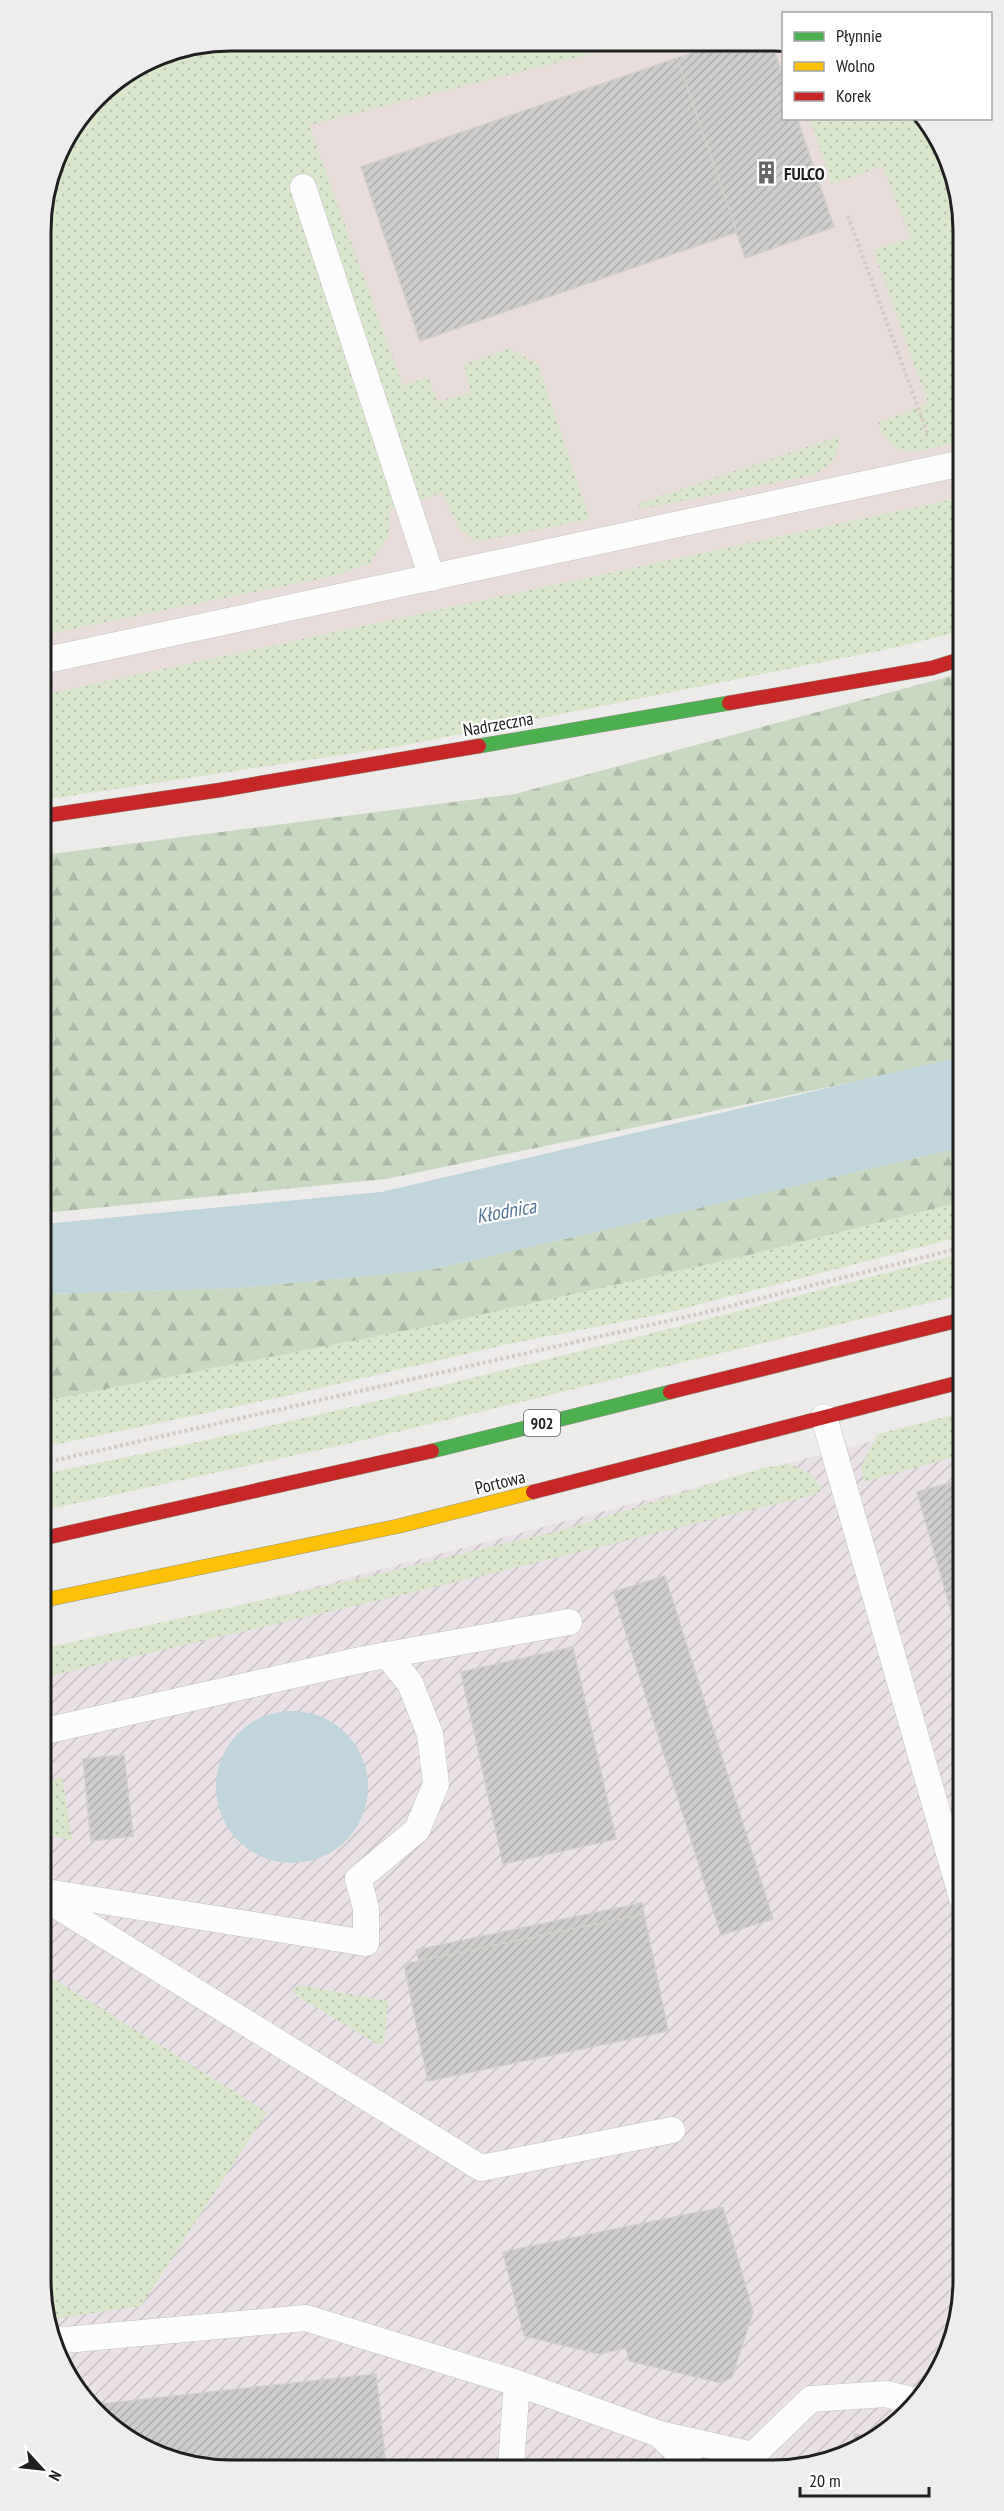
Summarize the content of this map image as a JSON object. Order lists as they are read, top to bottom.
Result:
{
  "streets": {
    "main road": ["Nadrzeczna", "902", "Portowa"]
  },
  "water": ["Kłodnica"],
  "places": {
    "building": ["FULCO"]
  },
  "legend": ["Płynnie", "Wolno", "Korek"],
  "scale_bar": "20 m",
  "north": "bottom right"
}
